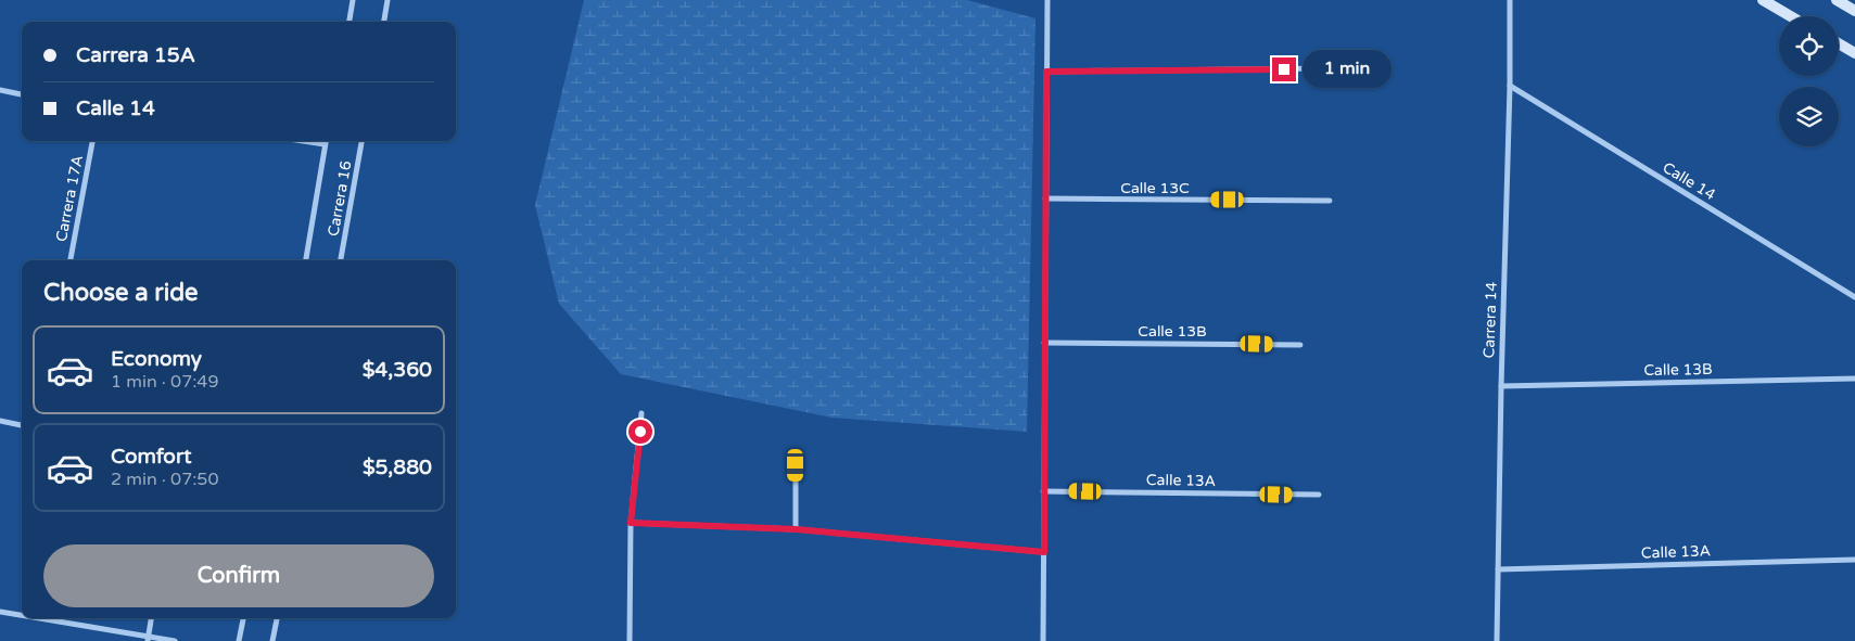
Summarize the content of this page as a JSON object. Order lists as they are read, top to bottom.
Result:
{
  "streets": {
    "street": [
      "Calle 14",
      "Calle 13C",
      "Carrera 17A",
      "Carrera 16",
      "Carrera 14",
      "Calle 13B",
      "Calle 13A"
    ]
  },
  "crossings": [
    ["Calle 14", "Carrera 14"],
    ["Carrera 14", "Calle 13B"],
    ["Carrera 14", "Calle 13A"]
  ],
  "page": {
    "banner": ["Carrera 15A", "Calle 14"],
    "bubble": "1 min",
    "heading": "Choose a ride",
    "list": [
      {
        "name": "Economy",
        "note": "1 min · 07:49",
        "value": "$4,360"
      },
      {
        "name": "Comfort",
        "note": "2 min · 07:50",
        "value": "$5,880"
      }
    ],
    "buttons": "Confirm"
  }
}
